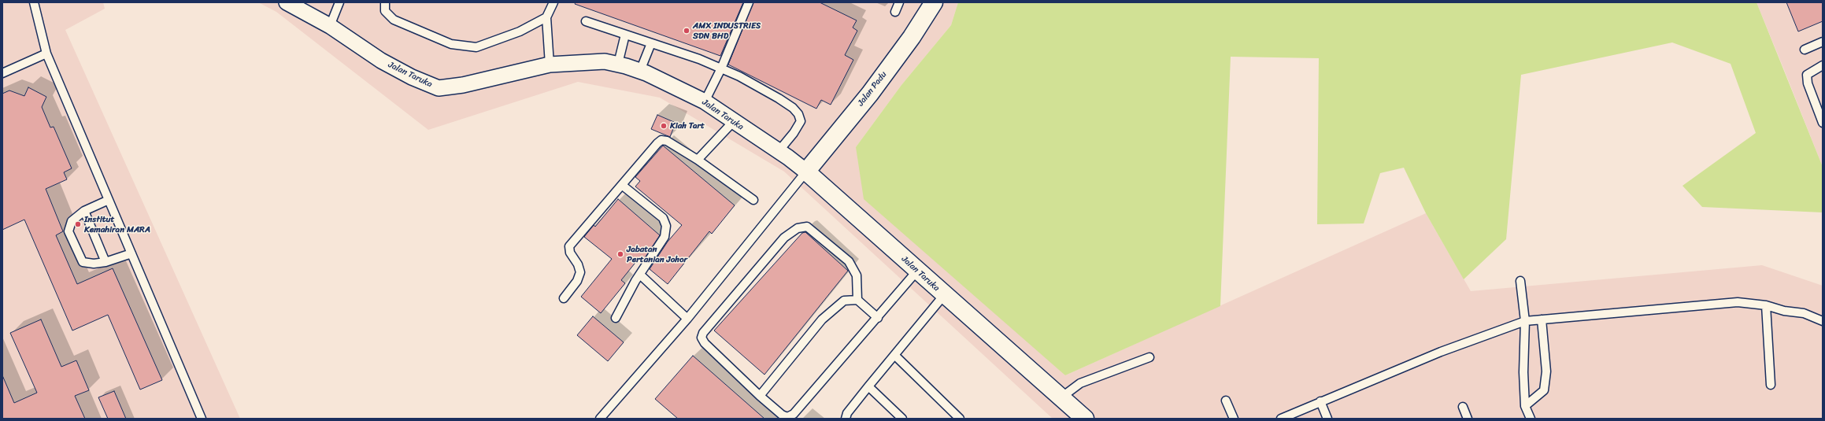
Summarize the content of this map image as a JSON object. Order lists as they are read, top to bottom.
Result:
{
  "streets": {
    "street": ["Jalan Taruka", "Jalan Padu"]
  },
  "crossings": [
    ["Jalan Taruka", "Jalan Padu"]
  ],
  "places": [
    "AMX INDUSTRIES SDN BHD",
    "Kiah Tart",
    "Institut Kemahiran MARA",
    "Jabatan Pertanian Johor"
  ]
}
